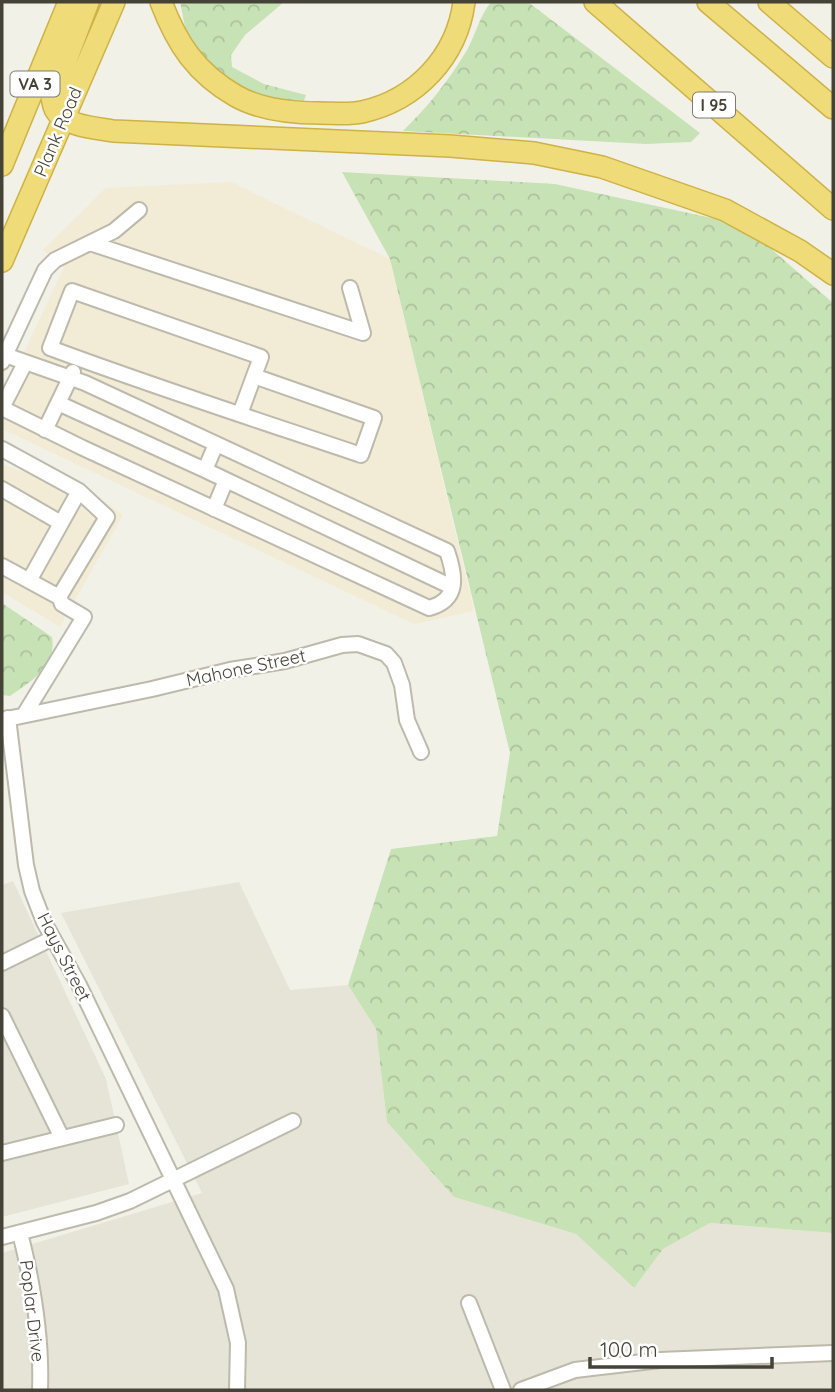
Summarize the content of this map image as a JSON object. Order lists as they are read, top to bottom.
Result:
{
  "streets": {
    "highway": ["VA 3", "I 95", "Plank Road"],
    "street": ["Mahone Street", "Hays Street", "Poplar Drive"]
  },
  "crossings": [
    ["Mahone Street", "Hays Street"]
  ],
  "scale_bar": "100 m"
}
